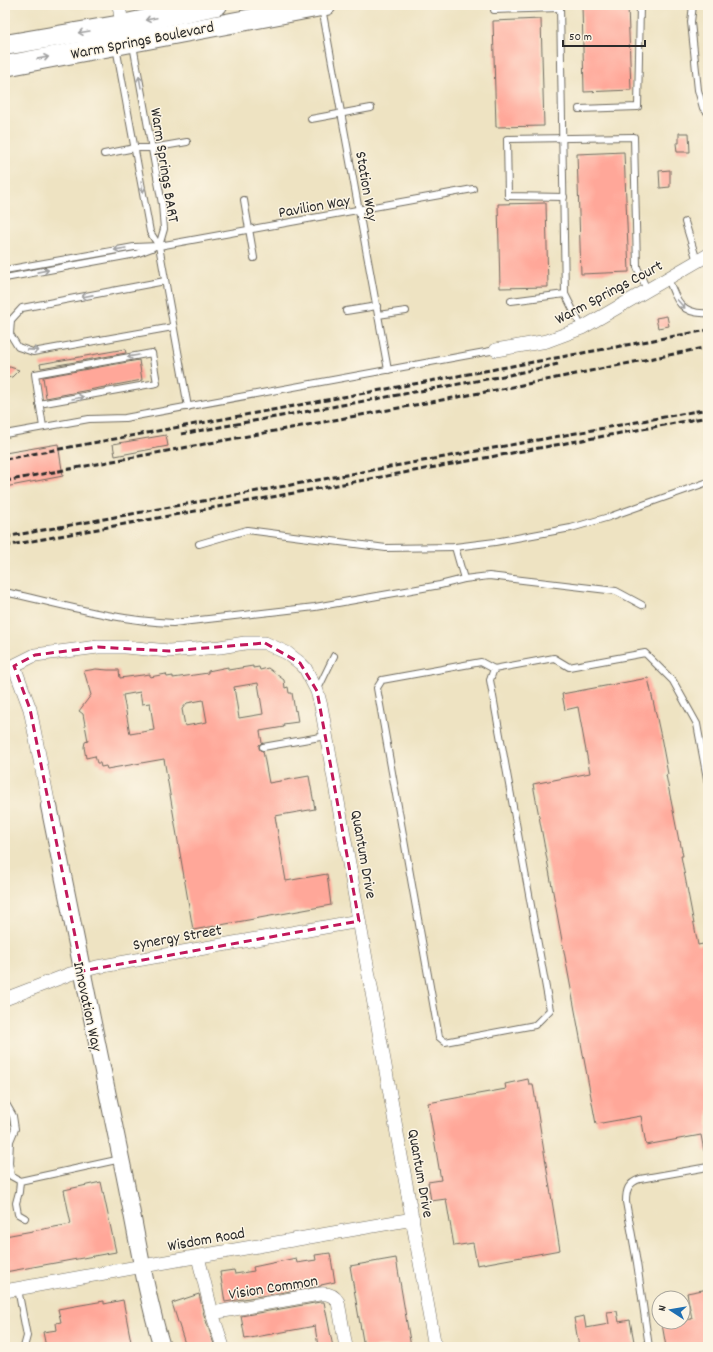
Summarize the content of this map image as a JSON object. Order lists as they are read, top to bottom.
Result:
{
  "streets": {
    "main road": ["Warm Springs Boulevard"],
    "street": [
      "Warm Springs Court",
      "Quantum Drive",
      "Synergy Street",
      "Innovation Way",
      "Wisdom Road",
      "Vision Common"
    ],
    "lane": ["Warm Springs BART", "Station Way", "Pavilion Way"]
  },
  "crossings": [
    ["Warm Springs Boulevard", "Warm Springs BART"],
    ["Warm Springs Boulevard", "Station Way"],
    ["Warm Springs BART", "Pavilion Way"],
    ["Station Way", "Pavilion Way"],
    ["Quantum Drive", "Synergy Street"],
    ["Quantum Drive", "Innovation Way"],
    ["Quantum Drive", "Wisdom Road"],
    ["Synergy Street", "Innovation Way"],
    ["Innovation Way", "Wisdom Road"]
  ],
  "scale_bar": "50 m",
  "north": "left"
}
